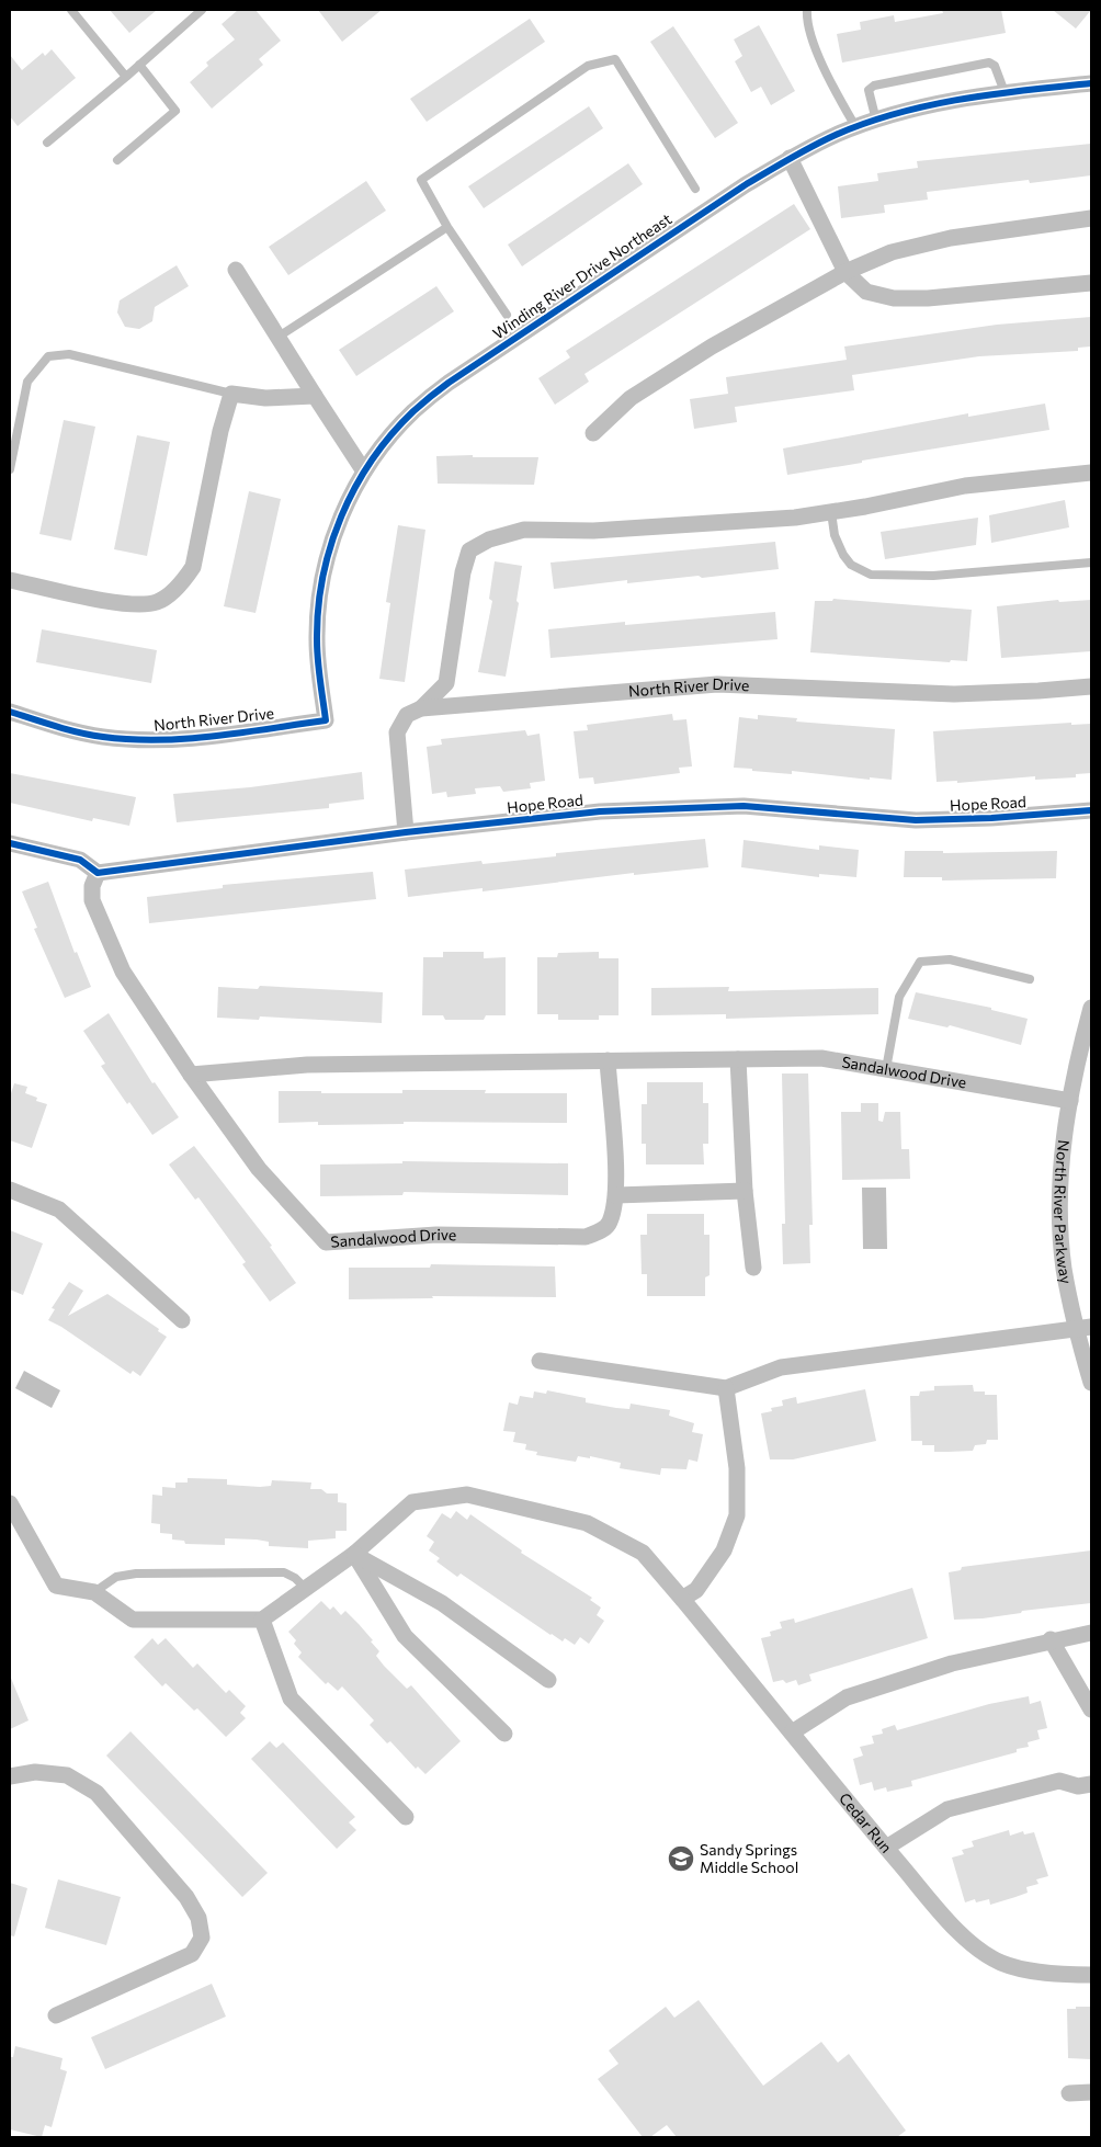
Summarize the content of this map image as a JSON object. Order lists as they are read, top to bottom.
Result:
{
  "streets": {
    "street": [
      "Winding River Drive Northeast",
      "North River Drive",
      "Hope Road",
      "Sandalwood Drive",
      "North River Parkway",
      "Cedar Run"
    ]
  },
  "crossings": [
    ["Winding River Drive Northeast", "North River Drive"],
    ["Hope Road", "Sandalwood Drive"],
    ["Sandalwood Drive", "North River Parkway"]
  ],
  "places": {
    "school or university": ["Sandy Springs Middle School"]
  }
}
